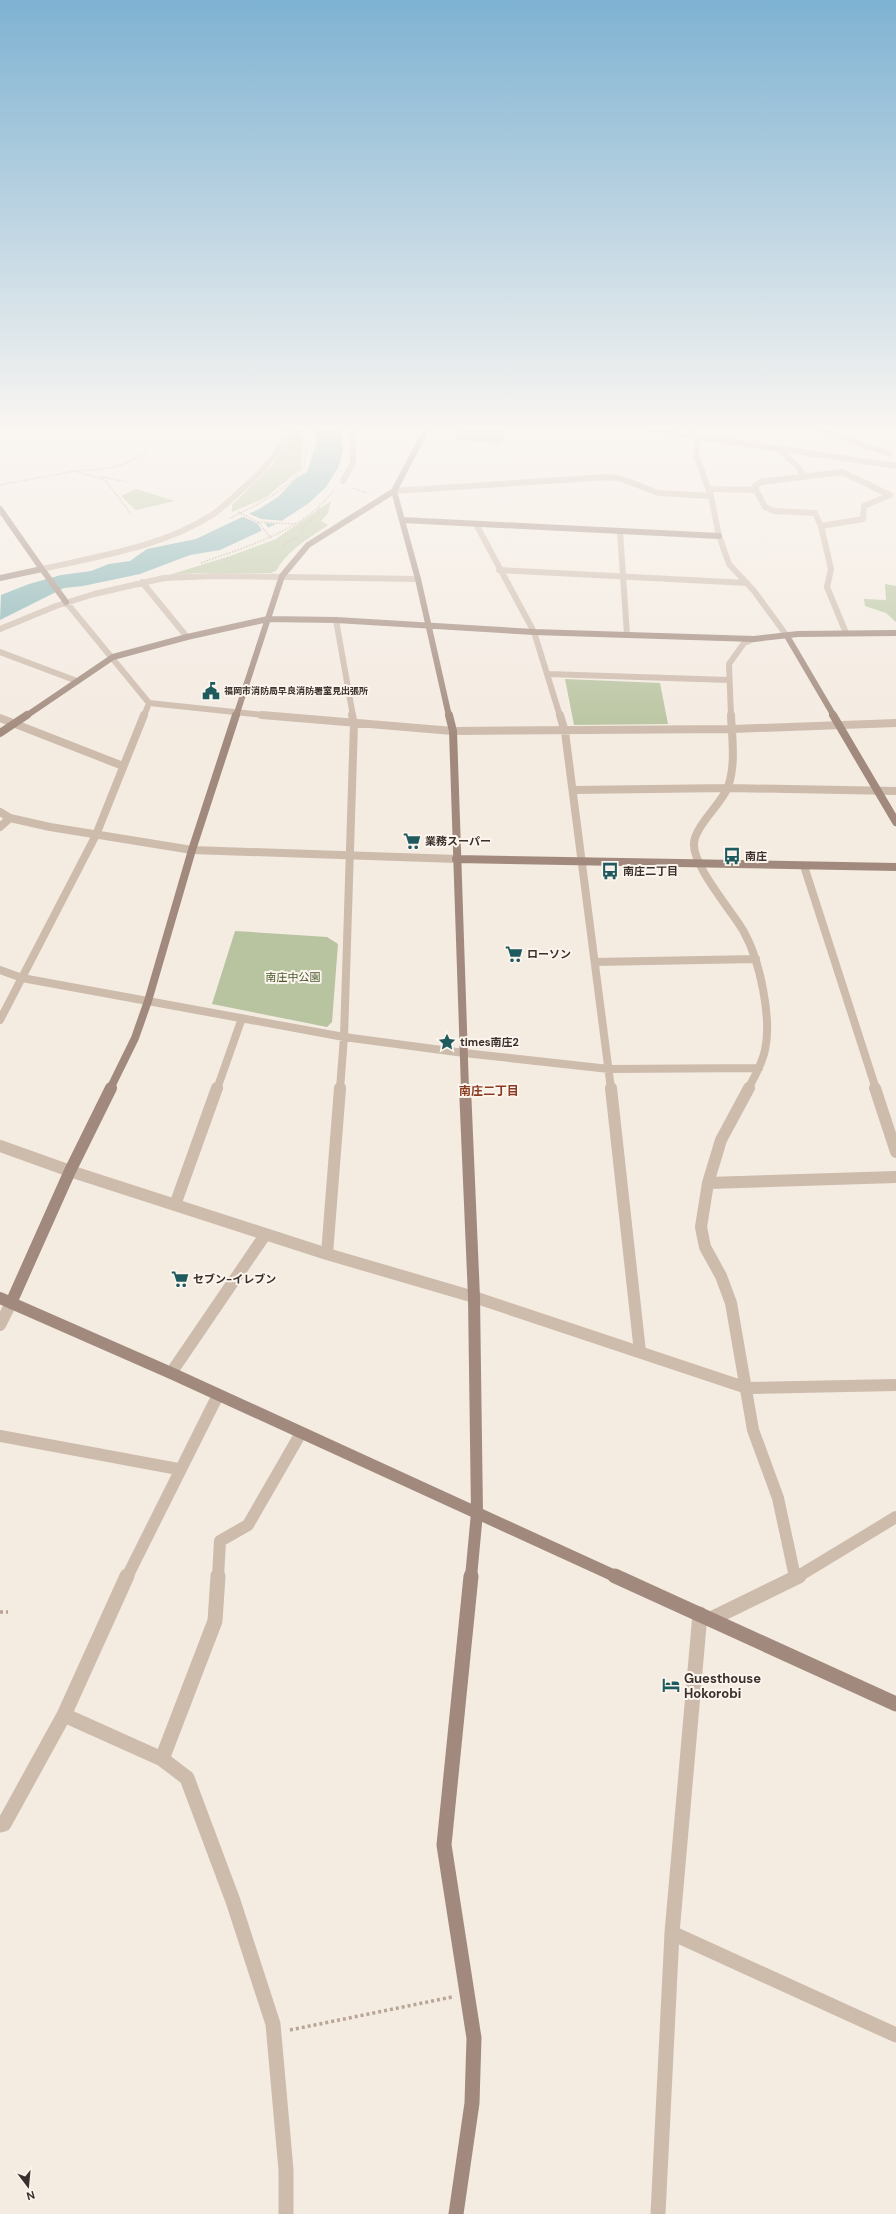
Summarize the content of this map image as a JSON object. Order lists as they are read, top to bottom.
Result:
{
  "districts": ["南庄二丁目"],
  "parks": ["南庄中公園"],
  "places": {
    "public building": ["福岡市消防局早良消防署室見出張所"],
    "supermarket": ["業務スーパー", "ローソン", "セブン-イレブン"],
    "bus stop": ["南庄", "南庄二丁目"],
    "place": ["times南庄2"],
    "hotel": ["Guesthouse Hokorobi"]
  },
  "north": "bottom"
}
